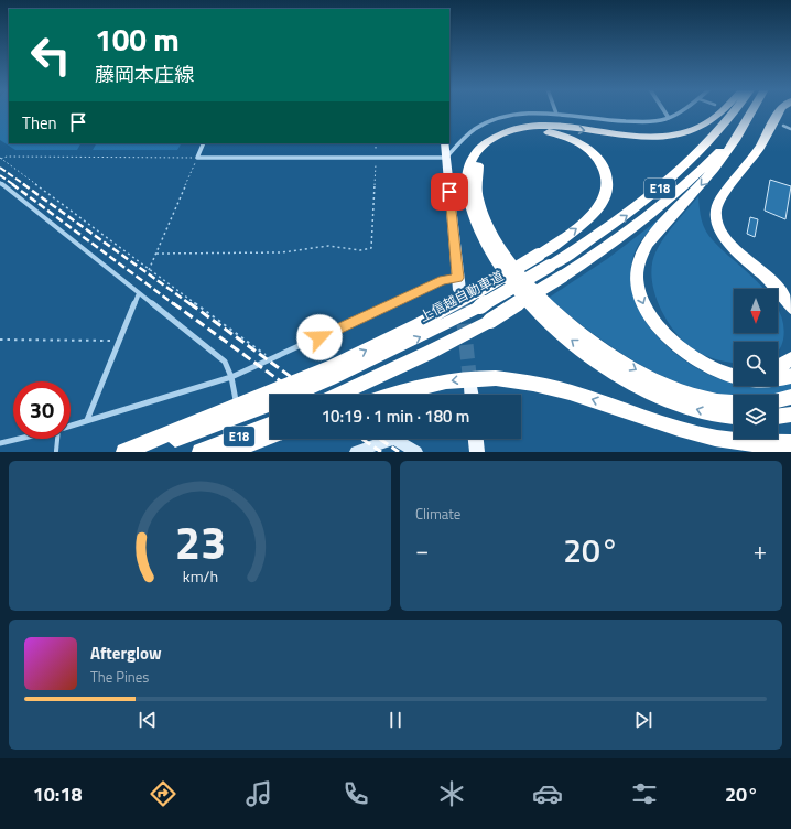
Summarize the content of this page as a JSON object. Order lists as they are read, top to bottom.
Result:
{
  "streets": {
    "highway": ["E18", "上信越自動車道"]
  },
  "north": "bottom",
  "page": {
    "turn": ["100 m", "藤岡本庄線"],
    "then": "Then",
    "limit": "30",
    "trip": "10:19 · 1 min · 180 m",
    "tile": "Climate",
    "heat": ["−", "20°", "+"],
    "song": ["Afterglow", "The Pines"],
    "tabs": ["10:18", "20°"],
    "gauge": ["23", "km/h"]
  }
}
